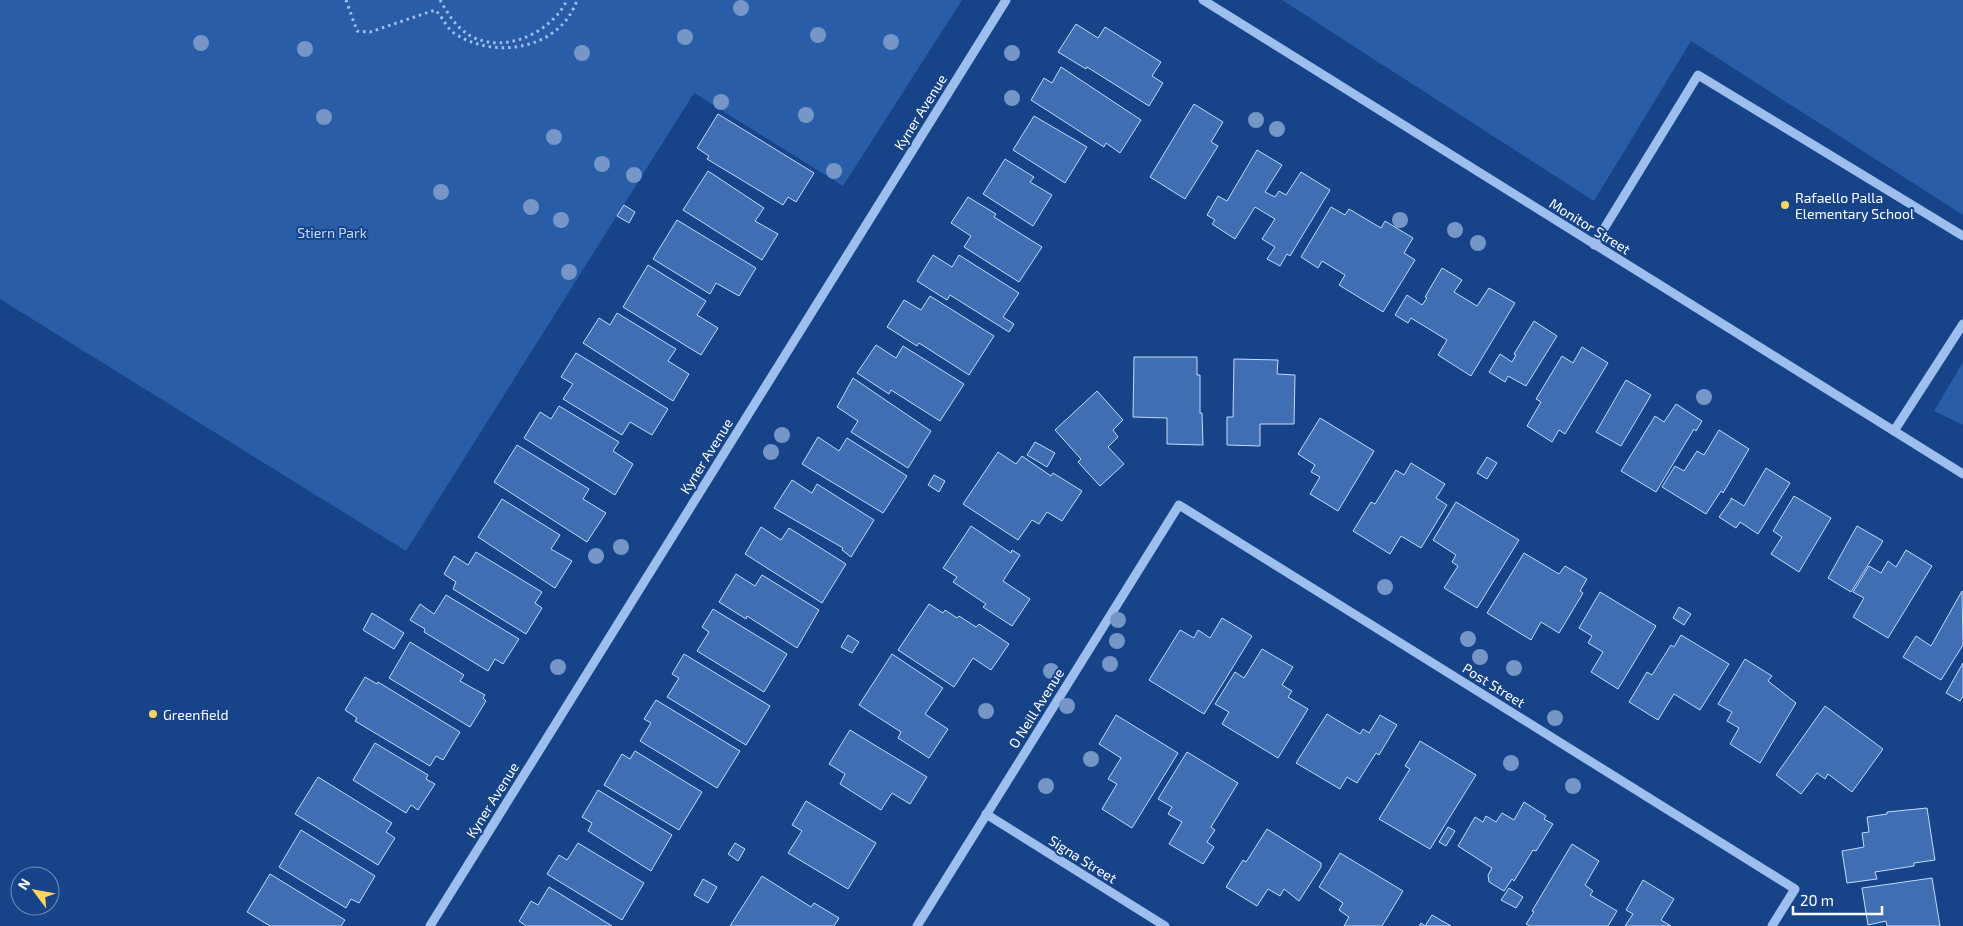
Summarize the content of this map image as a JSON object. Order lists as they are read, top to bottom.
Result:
{
  "streets": {
    "street": [
      "Kyner Avenue",
      "Monitor Street",
      "Post Street",
      "O Neill Avenue",
      "Signa Street"
    ]
  },
  "crossings": [
    ["Post Street", "O Neill Avenue"],
    ["O Neill Avenue", "Signa Street"]
  ],
  "parks": ["Stiern Park"],
  "places": ["Rafaello Palla Elementary School", "Greenfield"],
  "scale_bar": "20 m",
  "north": "top left"
}
